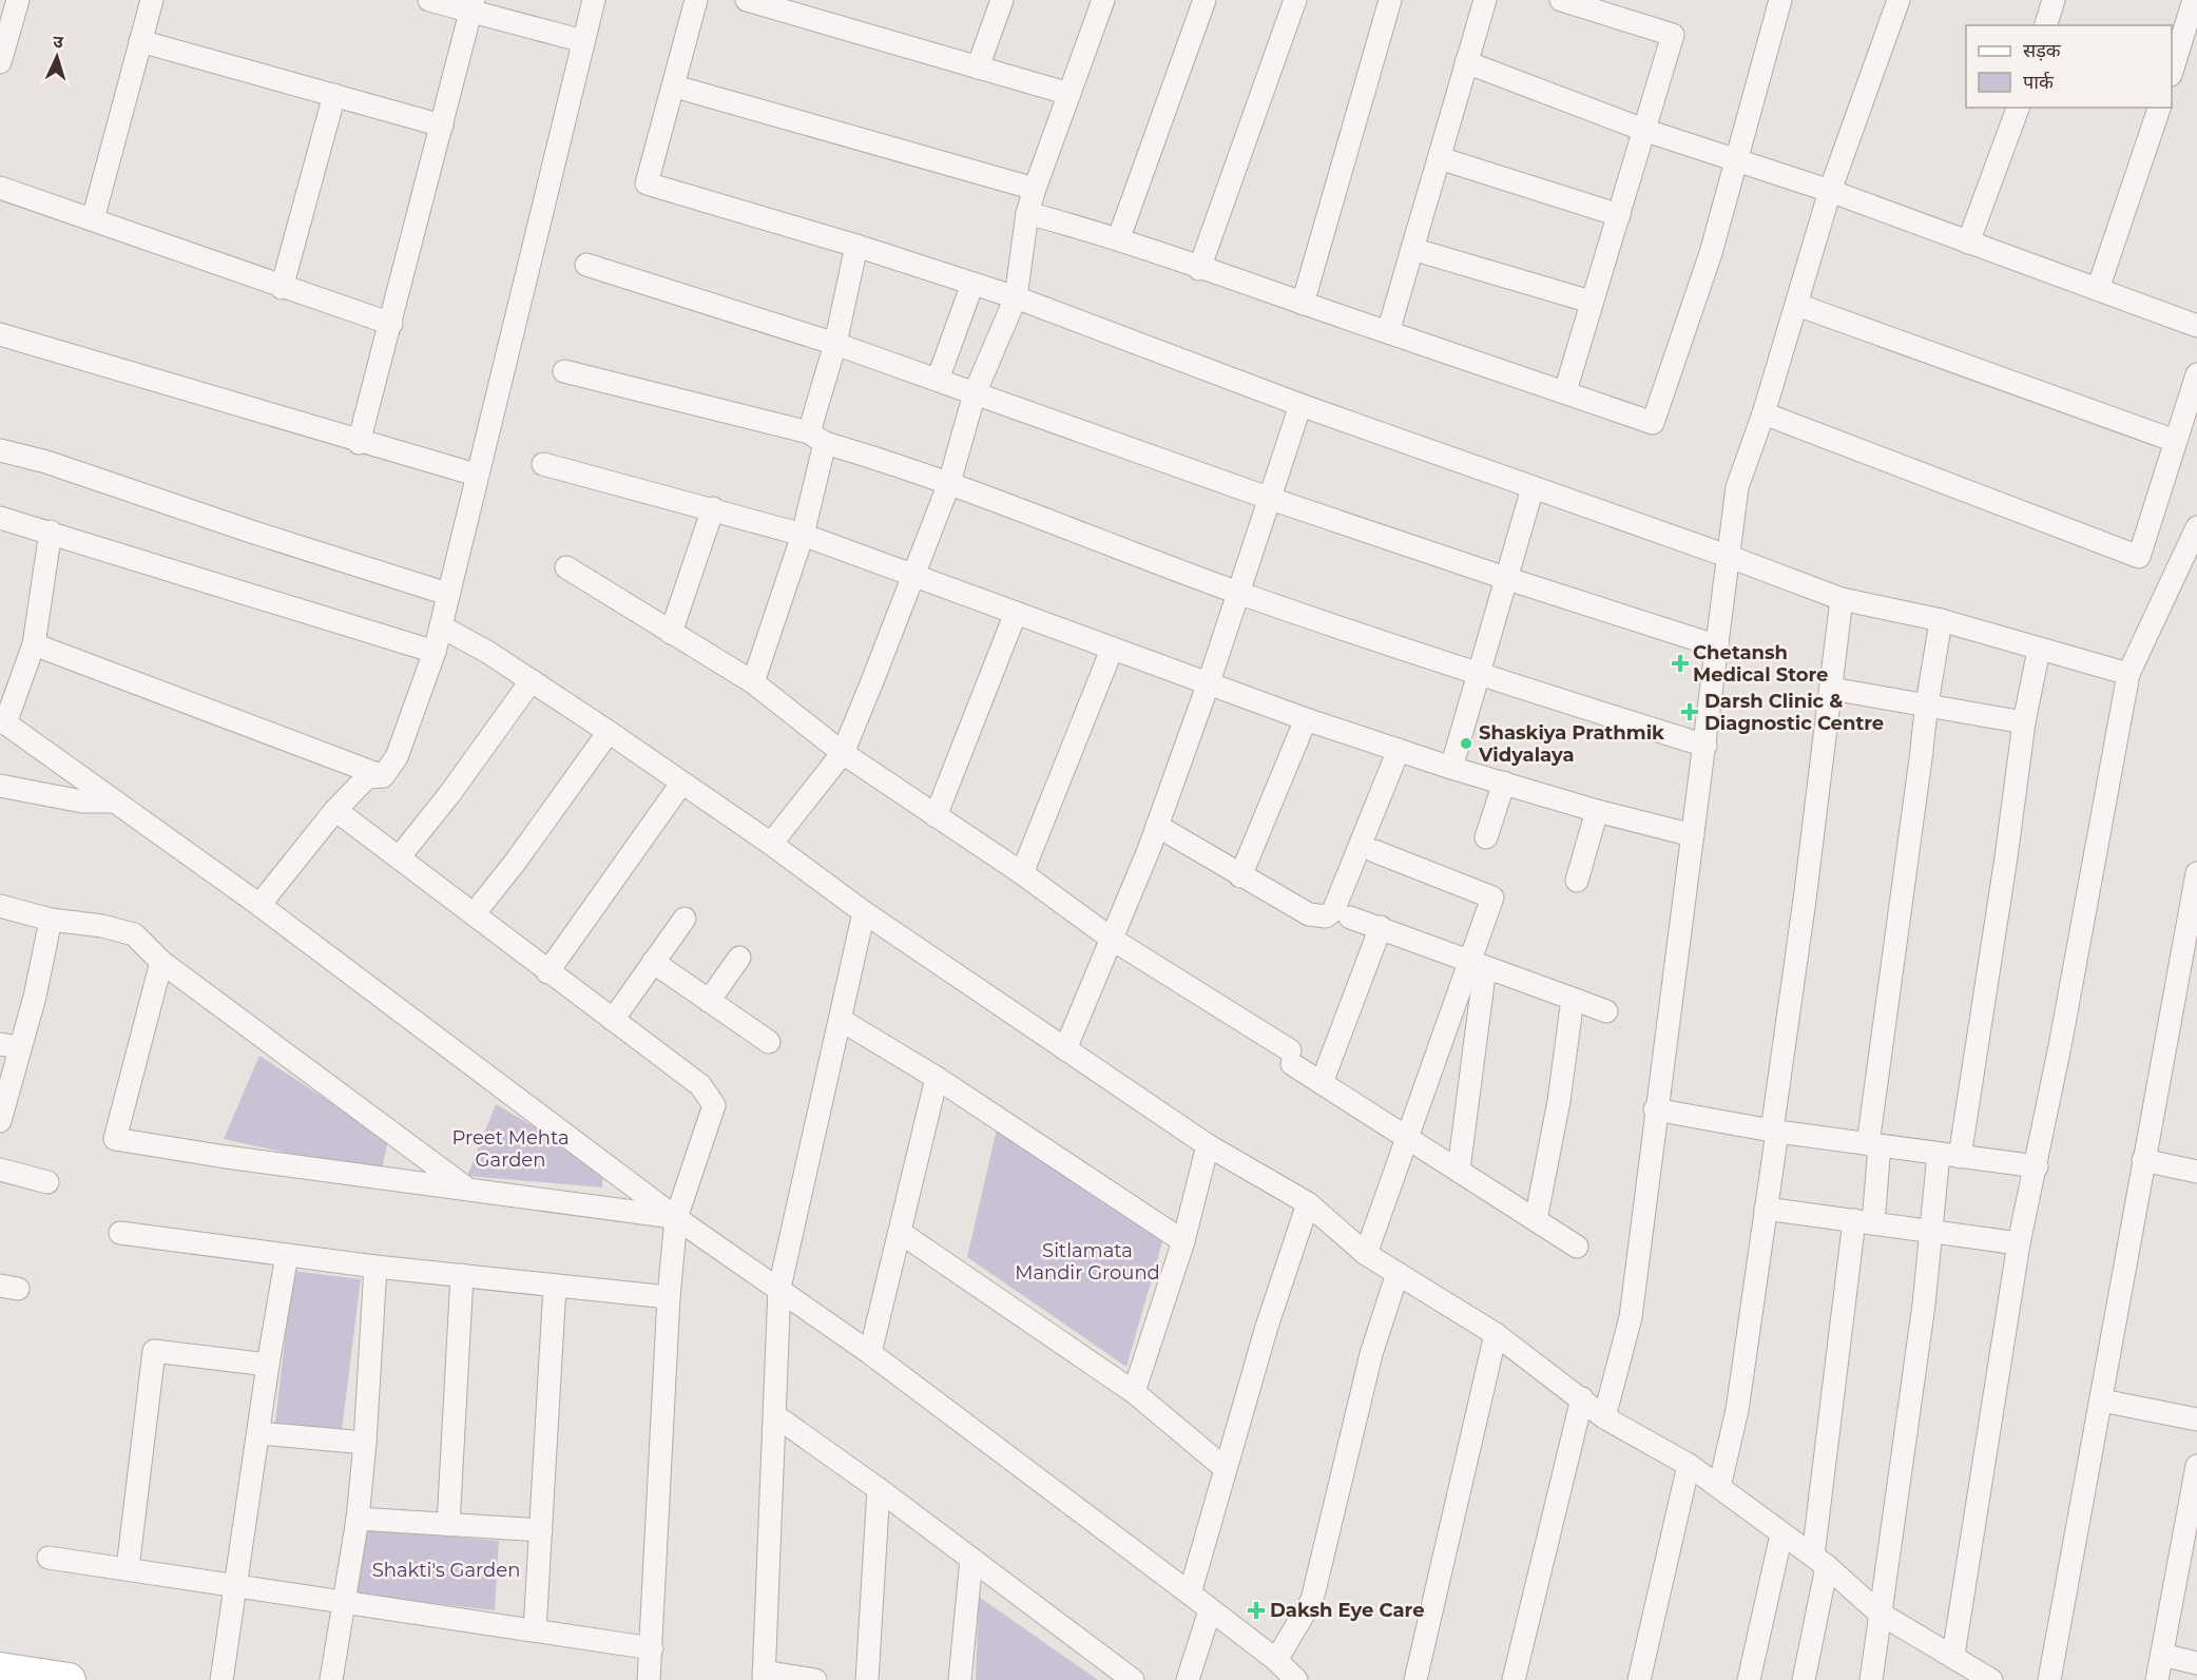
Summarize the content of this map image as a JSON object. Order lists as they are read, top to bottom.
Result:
{
  "parks": ["Preet Mehta Garden", "Sitlamata Mandir Ground", "Shakti's Garden"],
  "places": {
    "health": ["Chetansh Medical Store", "Darsh Clinic & Diagnostic Centre", "Daksh Eye Care"],
    "other": ["Shaskiya Prathmik Vidyalaya"]
  },
  "legend": ["सड़क", "पार्क"],
  "north": "top"
}
